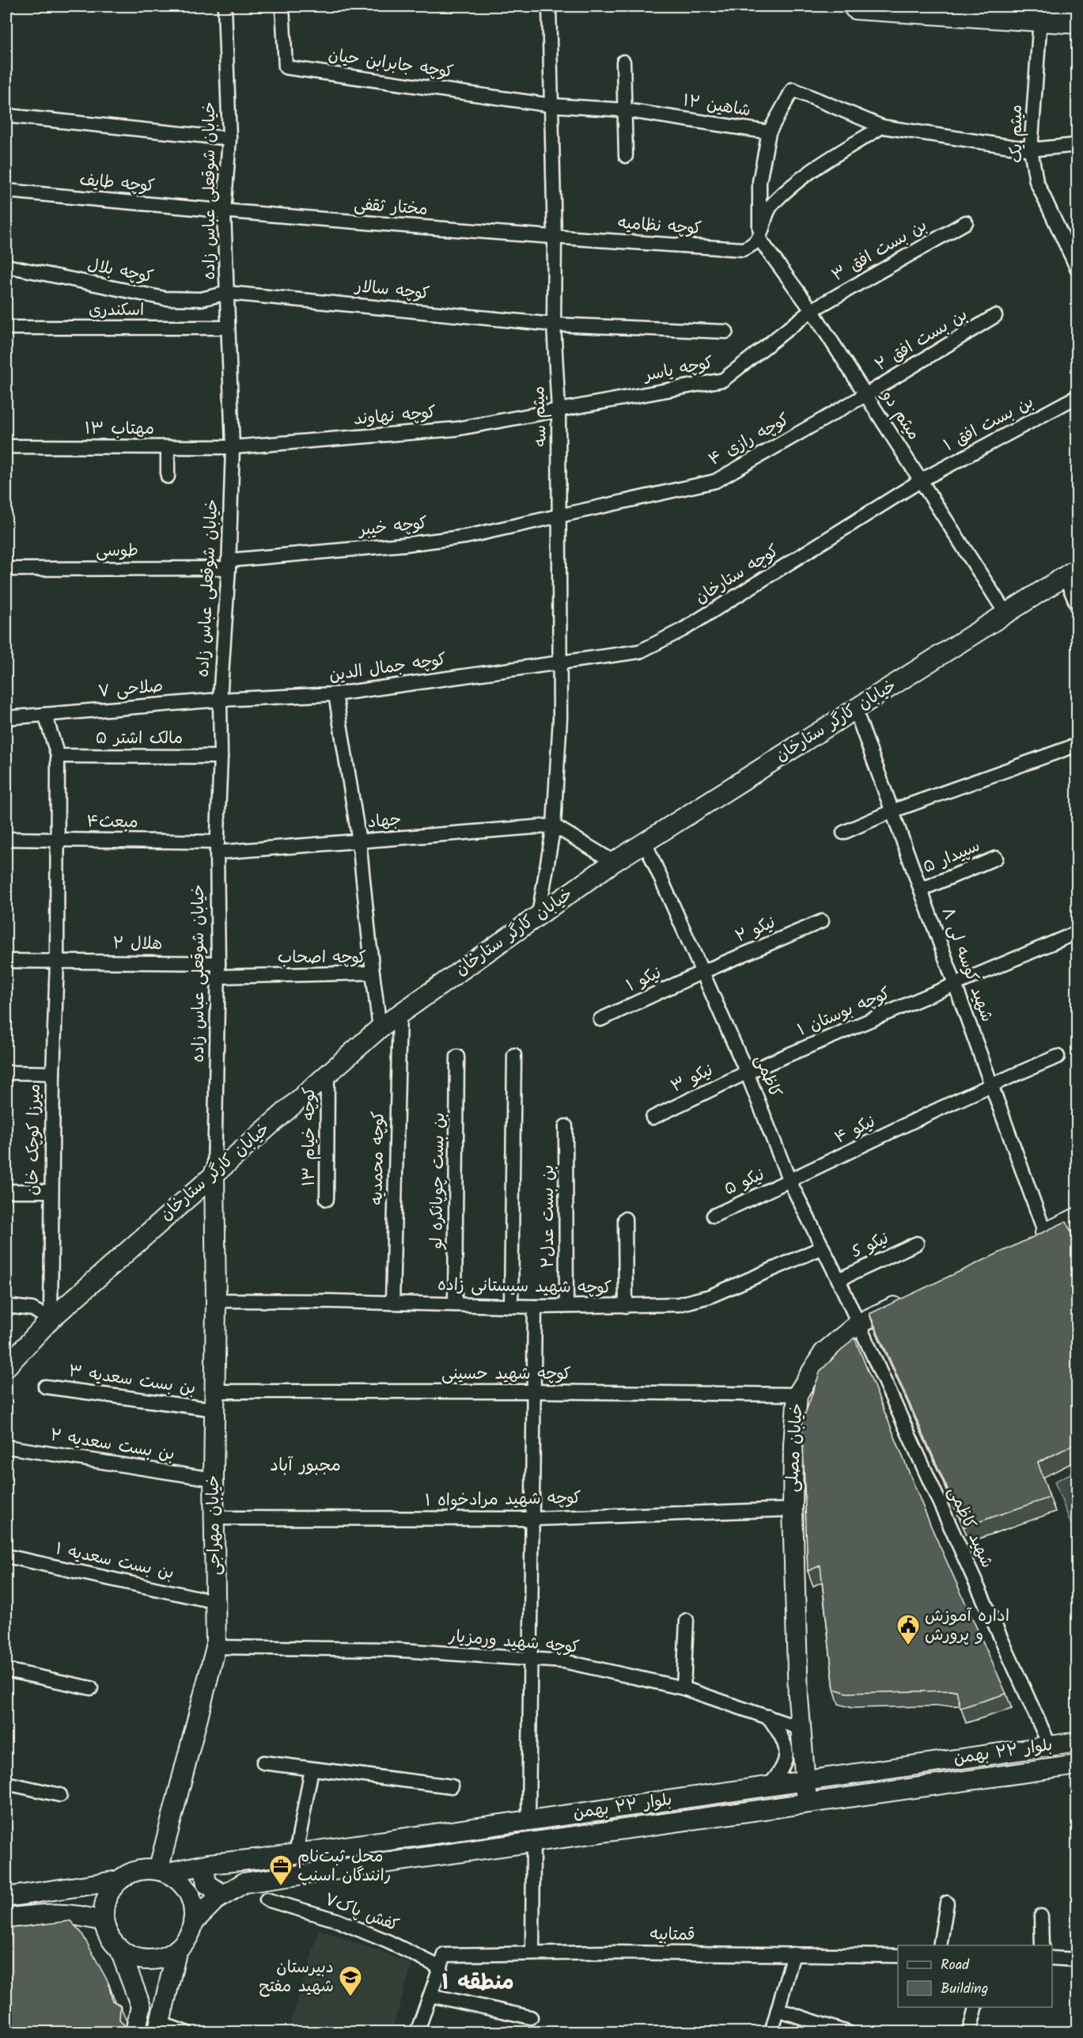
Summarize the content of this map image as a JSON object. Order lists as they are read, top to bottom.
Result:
{
  "streets": {
    "street": [
      "کوچه جابرابن حیان",
      "شاهین ۱۲",
      "میثم یک",
      "کوچه طایف",
      "خیابان شوقعلی عباس زاده",
      "مختار ثقفی",
      "کوچه نظامیه",
      "بن بست افق ۳",
      "کوچه بلال",
      "کوچه سالار",
      "اسکندری",
      "بن بست افق ۲",
      "کوچه یاسر",
      "میثم دو",
      "کوچه نهاوند",
      "میثم سه",
      "بن بست افق ۱",
      "مهتاب ۱۳",
      "کوچه رازی ۴",
      "کوچه خیبر",
      "طوسی",
      "کوچه ستارخان",
      "کوچه جمال الدین",
      "صلاحی ۷",
      "خیابان کارگر ستارخان",
      "مالک اشتر ۵",
      "جهاد",
      "مبعث۴",
      "سپیدار ۵",
      "نیکو ۲",
      "هلال ۲",
      "کوچه اصحاب",
      "شهید کوسه لی ۸",
      "نیکو ۱",
      "کوچه بوستان ۱",
      "کاظمی",
      "نیکو ۳",
      "نیکو ۴",
      "کوچه خیام ۱۳",
      "میرزا کوچک خان",
      "کوچه محمدیه",
      "بن بست چوپانکره لو",
      "نیکو ۵",
      "بن بست عدل۲",
      "نیکو 5",
      "کوچه شهید سیستانی زاده",
      "کوچه شهید حسینی",
      "بن بست سعدیه ۳",
      "بن بست سعدیه ۲",
      "خیابان مصلی",
      "۱ کوچه شهید مرادخواه",
      "خیابان مهراجی",
      "شهید کاظمی",
      "بن بست سعدیه ۱",
      "کوچه شهید ورمزیار",
      "بلوار ۲۲ بهمن",
      "کفش پاک۷",
      "قمتابیه"
    ]
  },
  "crossings": [
    ["کوچه جابرابن حیان", "شاهین ۱۲"],
    ["کوچه جابرابن حیان", "میثم سه"],
    ["شاهین ۱۲", "کوچه نظامیه"],
    ["شاهین ۱۲", "میثم دو"],
    ["شاهین ۱۲", "میثم سه"],
    ["کوچه طایف", "خیابان شوقعلی عباس زاده"],
    ["کوچه طایف", "مختار ثقفی"],
    ["خیابان شوقعلی عباس زاده", "مختار ثقفی"],
    ["خیابان شوقعلی عباس زاده", "کوچه بلال"],
    ["خیابان شوقعلی عباس زاده", "کوچه سالار"],
    ["خیابان شوقعلی عباس زاده", "اسکندری"],
    ["خیابان شوقعلی عباس زاده", "کوچه نهاوند"],
    ["خیابان شوقعلی عباس زاده", "مهتاب ۱۳"],
    ["خیابان شوقعلی عباس زاده", "کوچه خیبر"],
    ["خیابان شوقعلی عباس زاده", "طوسی"],
    ["خیابان شوقعلی عباس زاده", "کوچه جمال الدین"],
    ["خیابان شوقعلی عباس زاده", "صلاحی ۷"],
    ["خیابان شوقعلی عباس زاده", "خیابان کارگر ستارخان"],
    ["خیابان شوقعلی عباس زاده", "مالک اشتر ۵"],
    ["خیابان شوقعلی عباس زاده", "جهاد"],
    ["خیابان شوقعلی عباس زاده", "مبعث۴"],
    ["خیابان شوقعلی عباس زاده", "هلال ۲"],
    ["خیابان شوقعلی عباس زاده", "کوچه اصحاب"],
    ["خیابان شوقعلی عباس زاده", "خیابان مهراجی"],
    ["مختار ثقفی", "کوچه نظامیه"],
    ["مختار ثقفی", "میثم سه"],
    ["کوچه نظامیه", "میثم دو"],
    ["کوچه نظامیه", "میثم سه"],
    ["بن بست افق ۳", "کوچه یاسر"],
    ["بن بست افق ۳", "میثم دو"],
    ["کوچه بلال", "کوچه سالار"],
    ["کوچه سالار", "میثم سه"],
    ["بن بست افق ۲", "میثم دو"],
    ["بن بست افق ۲", "کوچه رازی ۴"],
    ["کوچه یاسر", "میثم دو"],
    ["کوچه یاسر", "کوچه نهاوند"],
    ["کوچه یاسر", "میثم سه"],
    ["میثم دو", "بن بست افق ۱"],
    ["میثم دو", "کوچه رازی ۴"],
    ["میثم دو", "کوچه ستارخان"],
    ["میثم دو", "خیابان کارگر ستارخان"],
    ["کوچه نهاوند", "میثم سه"],
    ["کوچه نهاوند", "مهتاب ۱۳"],
    ["میثم سه", "کوچه رازی ۴"],
    ["میثم سه", "کوچه خیبر"],
    ["میثم سه", "کوچه ستارخان"],
    ["میثم سه", "کوچه جمال الدین"],
    ["میثم سه", "خیابان کارگر ستارخان"],
    ["میثم سه", "جهاد"],
    ["بن بست افق ۱", "کوچه ستارخان"],
    ["کوچه رازی ۴", "کوچه خیبر"],
    ["کوچه خیبر", "طوسی"],
    ["کوچه ستارخان", "کوچه جمال الدین"],
    ["کوچه جمال الدین", "صلاحی ۷"],
    ["صلاحی ۷", "میرزا کوچک خان"],
    ["خیابان کارگر ستارخان", "کوچه اصحاب"],
    ["خیابان کارگر ستارخان", "شهید کوسه لی ۸"],
    ["خیابان کارگر ستارخان", "کاظمی"],
    ["خیابان کارگر ستارخان", "کوچه خیام ۱۳"],
    ["خیابان کارگر ستارخان", "میرزا کوچک خان"],
    ["خیابان کارگر ستارخان", "کوچه محمدیه"],
    ["خیابان کارگر ستارخان", "خیابان مهراجی"],
    ["مالک اشتر ۵", "میرزا کوچک خان"],
    ["جهاد", "مبعث۴"],
    ["مبعث۴", "میرزا کوچک خان"],
    ["سپیدار ۵", "شهید کوسه لی ۸"],
    ["نیکو ۲", "نیکو ۱"],
    ["نیکو ۲", "کاظمی"],
    ["هلال ۲", "کوچه اصحاب"],
    ["هلال ۲", "میرزا کوچک خان"],
    ["شهید کوسه لی ۸", "کوچه بوستان ۱"],
    ["شهید کوسه لی ۸", "نیکو ۴"],
    ["نیکو ۱", "کاظمی"],
    ["کوچه بوستان ۱", "کاظمی"],
    ["کوچه بوستان ۱", "نیکو ۳"],
    ["کاظمی", "نیکو ۳"],
    ["کاظمی", "نیکو ۴"],
    ["کاظمی", "نیکو ۵"],
    ["کاظمی", "نیکو 5"],
    ["کاظمی", "کوچه شهید سیستانی زاده"],
    ["کاظمی", "خیابان مصلی"],
    ["کاظمی", "شهید کاظمی"],
    ["نیکو ۴", "نیکو ۵"],
    ["کوچه محمدیه", "کوچه شهید سیستانی زاده"],
    ["بن بست چوپانکره لو", "کوچه شهید سیستانی زاده"],
    ["بن بست عدل۲", "کوچه شهید سیستانی زاده"],
    ["کوچه شهید سیستانی زاده", "خیابان مهراجی"],
    ["کوچه شهید حسینی", "بن بست سعدیه ۳"],
    ["کوچه شهید حسینی", "خیابان مصلی"],
    ["کوچه شهید حسینی", "خیابان مهراجی"],
    ["بن بست سعدیه ۳", "خیابان مهراجی"],
    ["بن بست سعدیه ۲", "خیابان مهراجی"],
    ["خیابان مصلی", "۱ کوچه شهید مرادخواه"],
    ["خیابان مصلی", "شهید کاظمی"],
    ["خیابان مصلی", "کوچه شهید ورمزیار"],
    ["خیابان مصلی", "بلوار ۲۲ بهمن"],
    ["۱ کوچه شهید مرادخواه", "خیابان مهراجی"],
    ["خیابان مهراجی", "بن بست سعدیه ۱"],
    ["خیابان مهراجی", "کوچه شهید ورمزیار"],
    ["خیابان مهراجی", "بلوار ۲۲ بهمن"],
    ["شهید کاظمی", "بلوار ۲۲ بهمن"],
    ["کفش پاک۷", "قمتابیه"]
  ],
  "districts": ["مجبور آباد", "منطقه ۱"],
  "places": {
    "public building": ["اداره آموزش و پرورش"],
    "office": ["محل ثبت‌نام رانندگان اسنپ"],
    "school or university": ["دبیرستان شهید مفتح"]
  },
  "legend": ["Road", "Building"]
}
